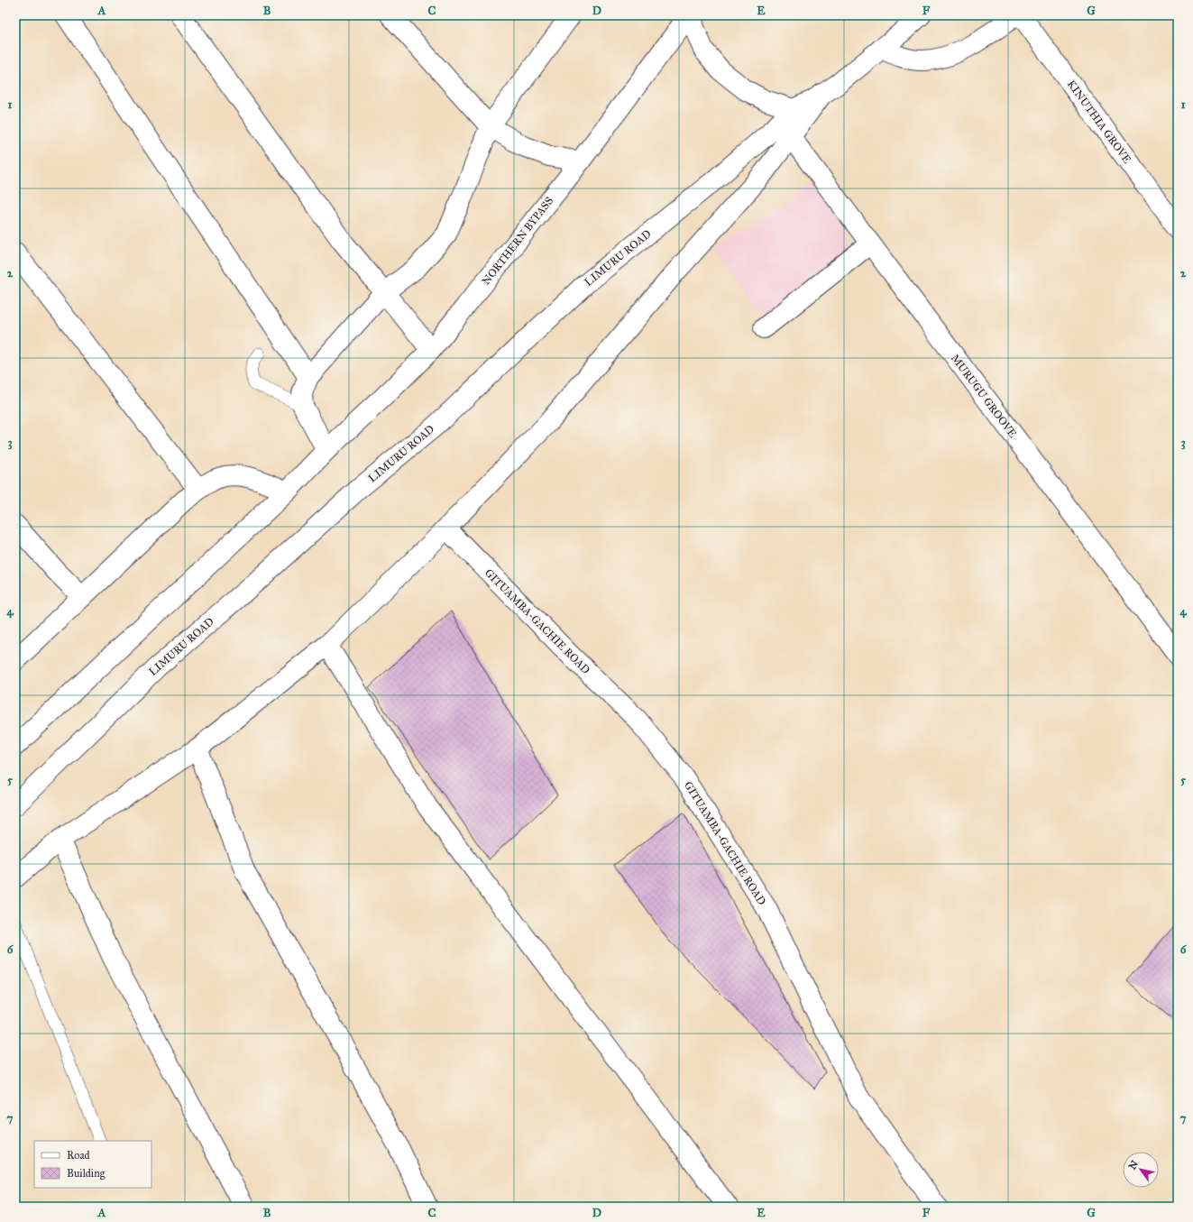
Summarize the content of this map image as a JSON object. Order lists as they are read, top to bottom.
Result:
{
  "streets": {
    "main road": [
      "KINUTHIA GROVE",
      "NORTHERN BYPASS",
      "LIMURU ROAD",
      "MURUGU GROOVE",
      "GITUAMBA-GACHIE ROAD"
    ]
  },
  "legend": ["Road", "Building"],
  "north": "top left",
  "grid": {
    "columns": [
      "A",
      "B",
      "C",
      "D",
      "E",
      "F",
      "G"
    ],
    "rows": [
      "1",
      "2",
      "3",
      "4",
      "5",
      "6",
      "7"
    ]
  }
}
